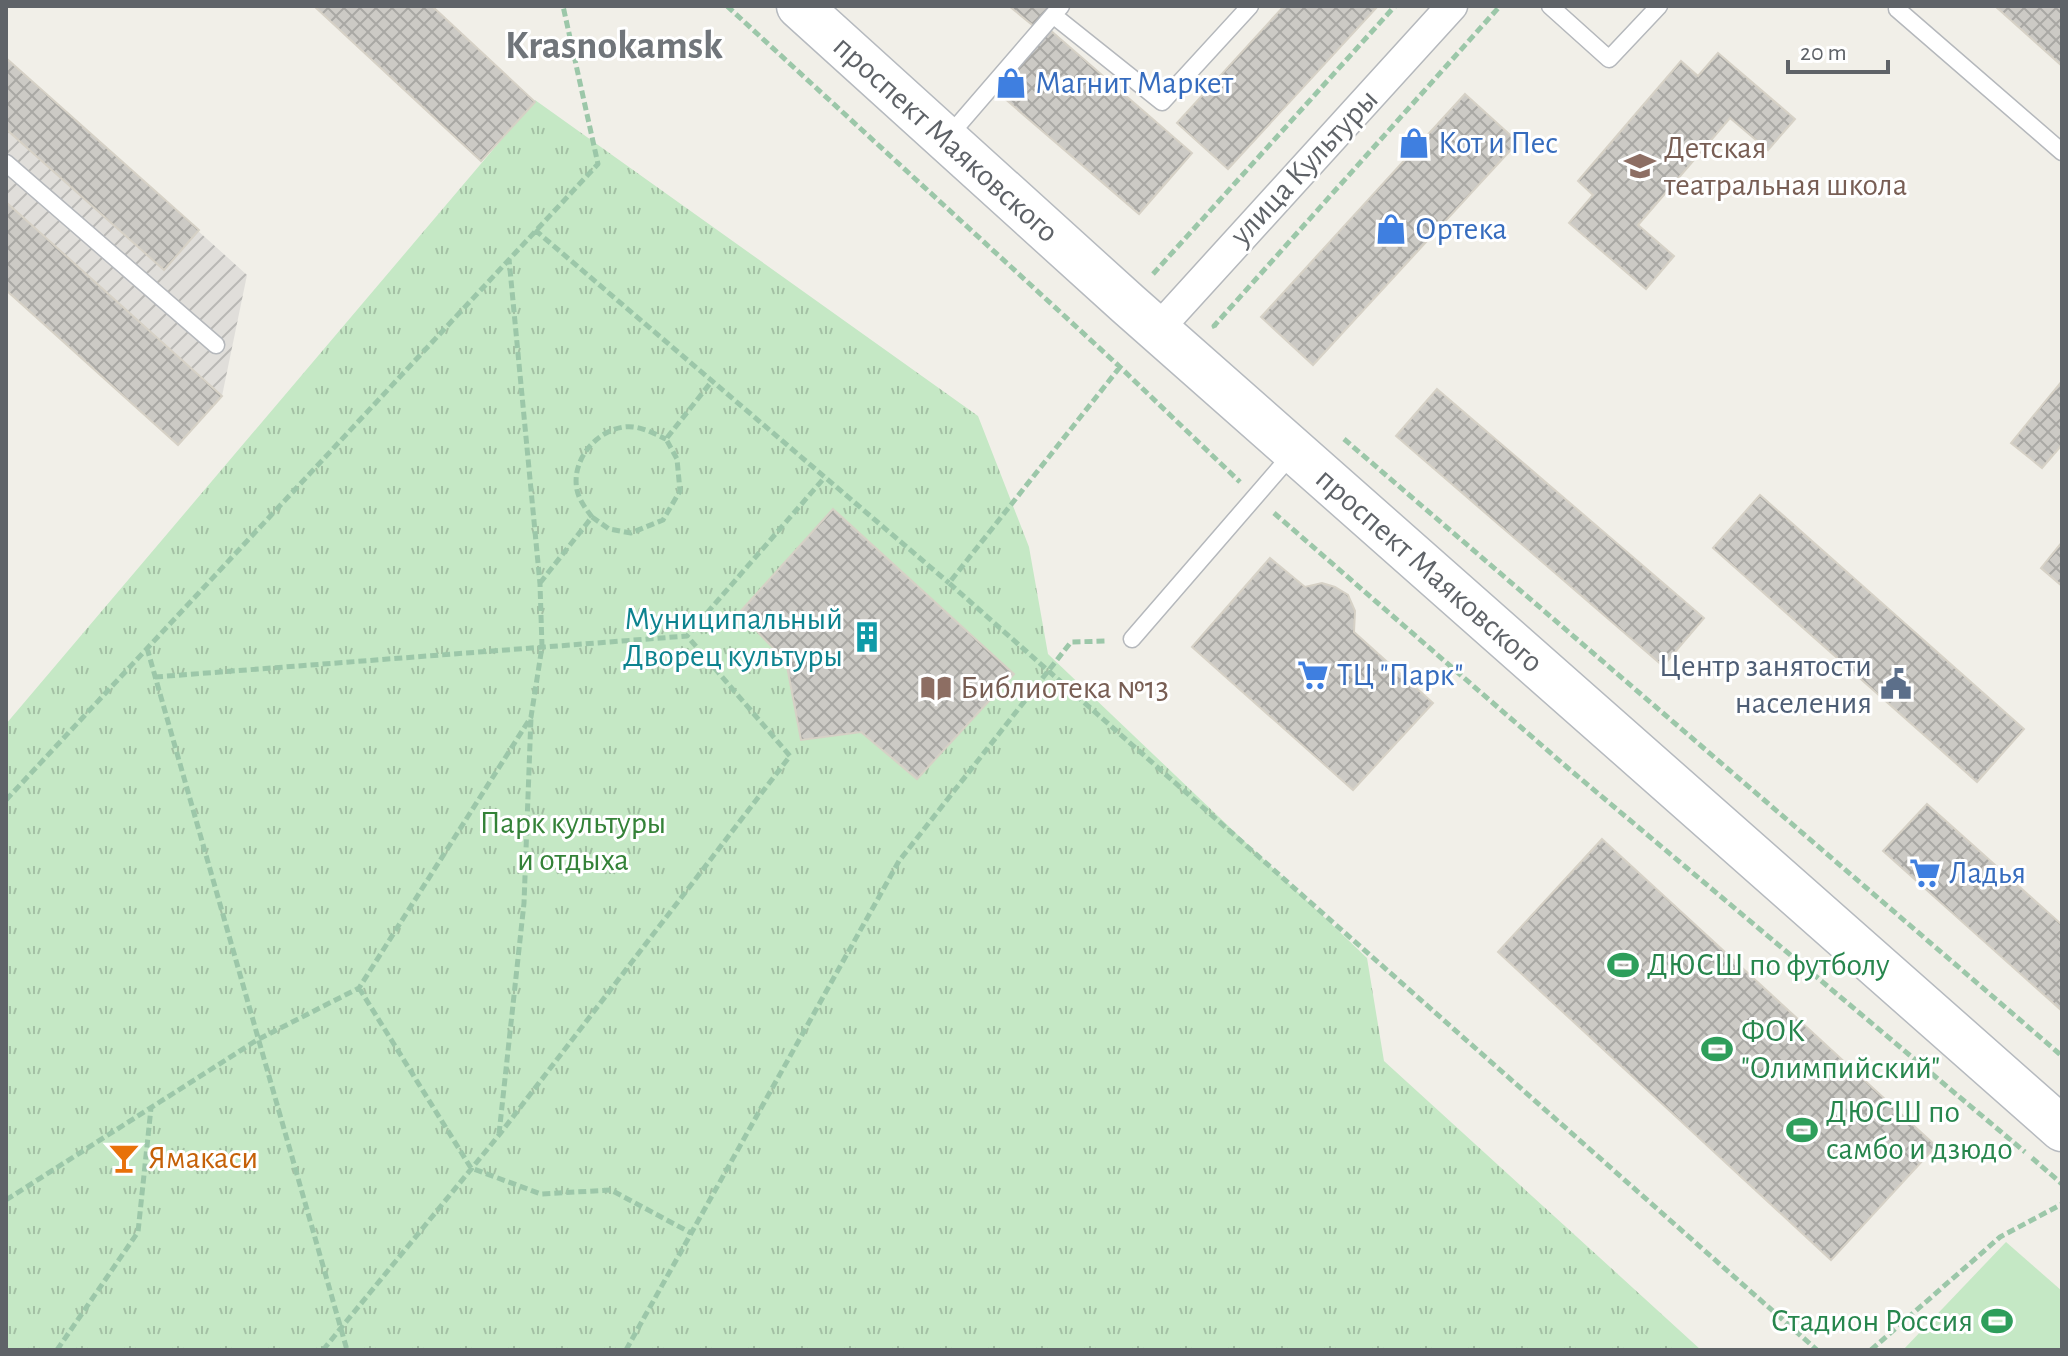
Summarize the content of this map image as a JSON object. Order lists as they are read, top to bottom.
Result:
{
  "streets": {
    "street": ["проспект Маяковского", "улица Культуры"]
  },
  "crossings": [
    ["проспект Маяковского", "улица Культуры"]
  ],
  "districts": ["Krasnokamsk"],
  "parks": ["Парк культуры и отдыха"],
  "places": {
    "shop": ["Магнит Маркет", "Кот и Пес", "Ортека"],
    "school or university": ["Детская театральная школа"],
    "building": ["Муниципальный Дворец культуры"],
    "supermarket": ["ТЦ \"Парк\"", "Ладья"],
    "public building": ["Центр занятости населения"],
    "library": ["Библиотека №13"],
    "sports": [
      "ДЮСШ по футболу",
      "ФОК \"Олимпийский\"",
      "ДЮСШ по самбо и дзюдо",
      "Стадион Россия"
    ],
    "bar": ["Ямакаси"]
  },
  "scale_bar": "20 m"
}
